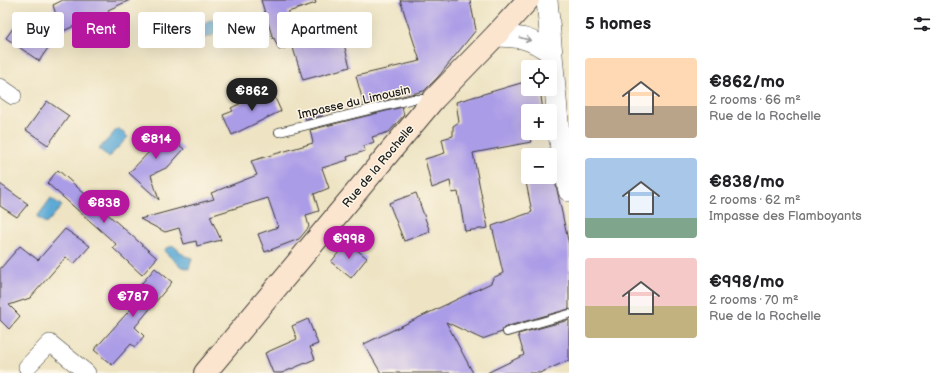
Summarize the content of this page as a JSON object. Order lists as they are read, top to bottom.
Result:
{
  "streets": {
    "main road": ["Rue de la Rochelle"],
    "lane": ["Impasse du Limousin"]
  },
  "crossings": [
    ["Impasse du Limousin", "Rue de la Rochelle"]
  ],
  "page": {
    "heading": "5 homes",
    "chip": [
      "Buy",
      "Rent",
      "Filters",
      "New",
      "Apartment"
    ],
    "list": [
      {
        "name": "€862/mo",
        "note": "2 rooms · 66 m² · Rue de la Rochelle"
      },
      {
        "name": "€838/mo",
        "note": "2 rooms · 62 m² · Impasse des Flamboyants"
      },
      {
        "name": "€998/mo",
        "note": "2 rooms · 70 m² · Rue de la Rochelle"
      }
    ],
    "map_buttons": ["+", "−"],
    "price": [
      "€862",
      "€814",
      "€838",
      "€998",
      "€787"
    ]
  }
}
